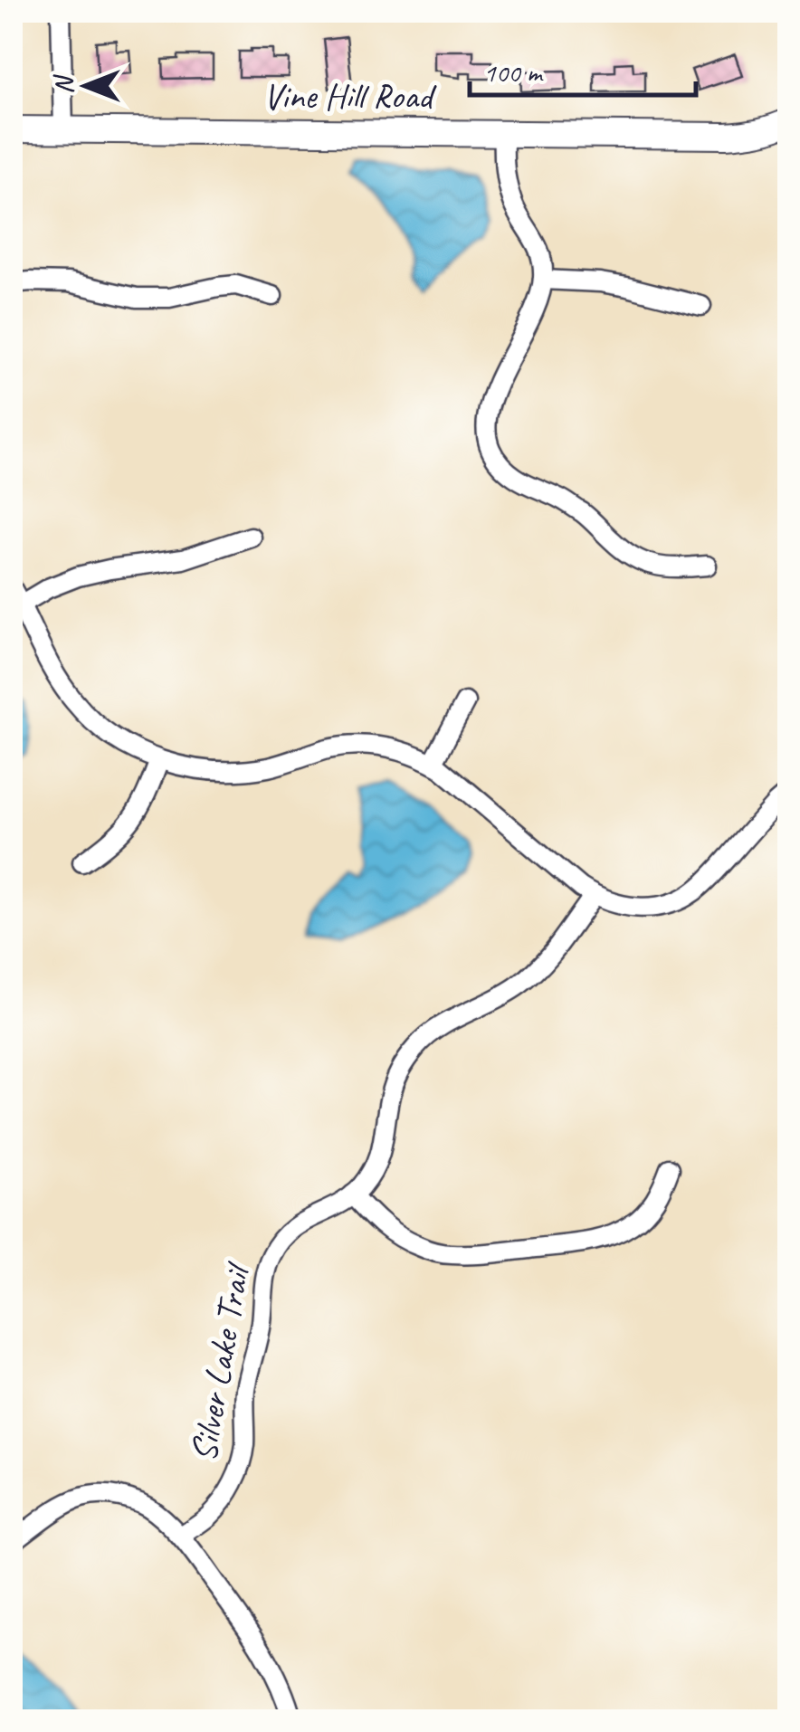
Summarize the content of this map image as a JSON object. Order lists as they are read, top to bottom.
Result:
{
  "streets": {
    "street": ["Vine Hill Road", "Silver Lake Trail"]
  },
  "scale_bar": "100 m",
  "north": "left"
}
